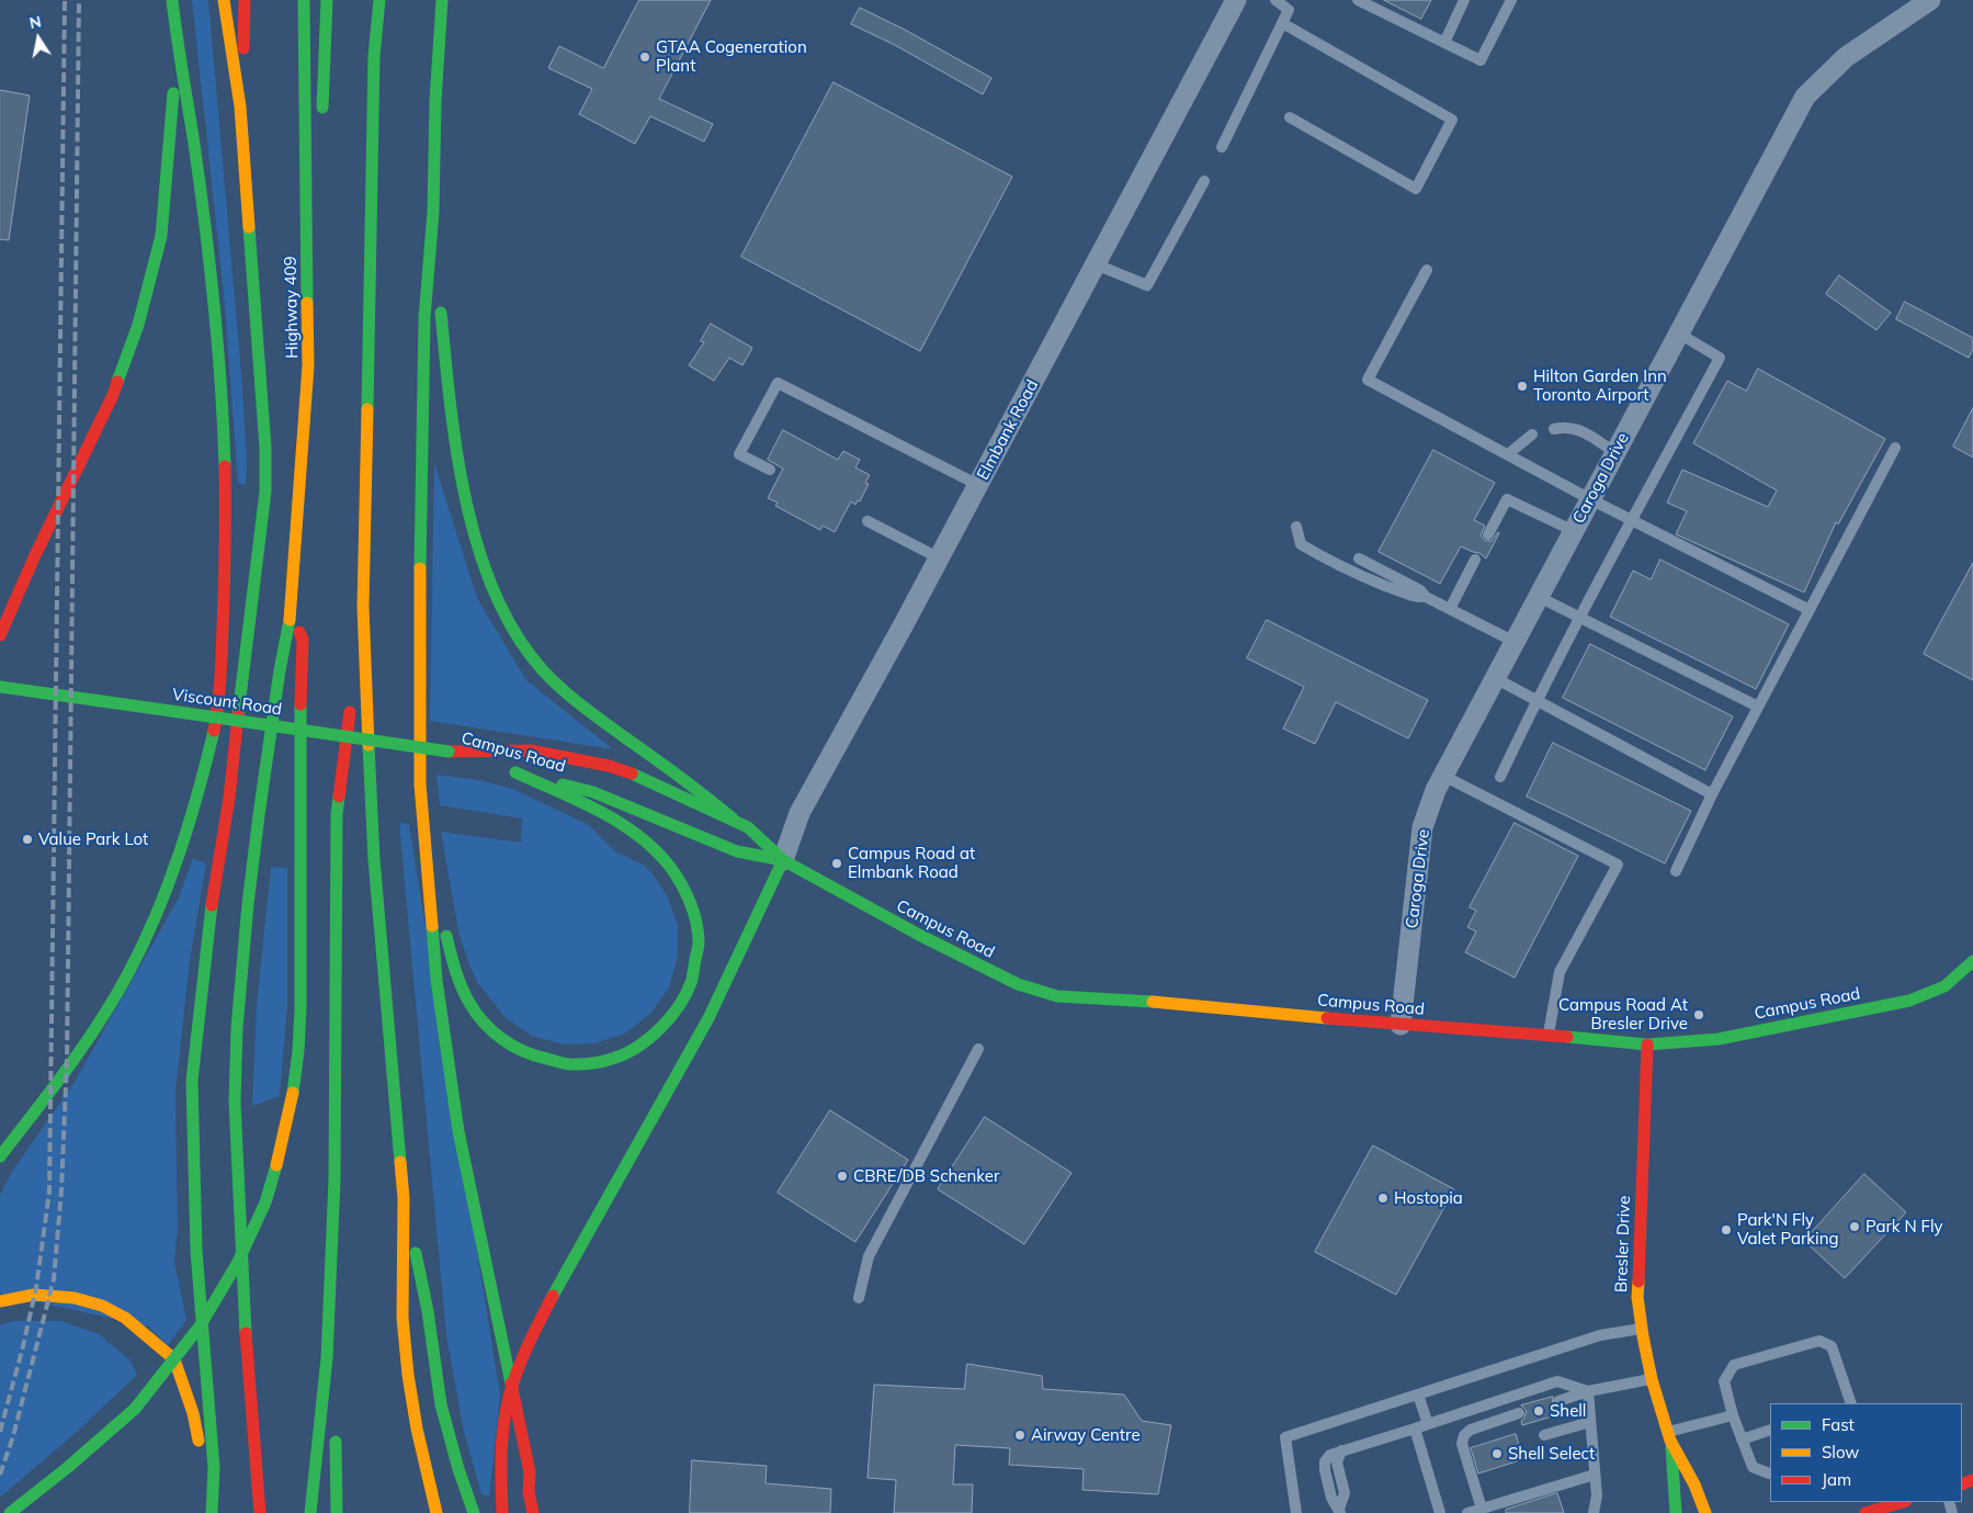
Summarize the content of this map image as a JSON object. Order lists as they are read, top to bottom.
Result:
{
  "streets": {
    "main road": [
      "Highway 409",
      "Viscount Road",
      "Campus Road",
      "Bresler Drive"
    ],
    "street": ["Elmbank Road", "Caroga Drive"]
  },
  "crossings": [
    ["Elmbank Road", "Campus Road"],
    ["Caroga Drive", "Campus Road"],
    ["Viscount Road", "Campus Road"],
    ["Campus Road", "Bresler Drive"]
  ],
  "places": [
    "GTAA Cogeneration Plant",
    "Hilton Garden Inn Toronto Airport",
    "Value Park Lot",
    "Campus Road at Elmbank Road",
    "Campus Road At Bresler Drive",
    "CBRE/DB Schenker",
    "Hostopia",
    "Park N Fly",
    "Park'N Fly Valet Parking",
    "Shell",
    "Airway Centre",
    "Shell Select"
  ],
  "legend": ["Fast", "Slow", "Jam"],
  "north": "top"
}
